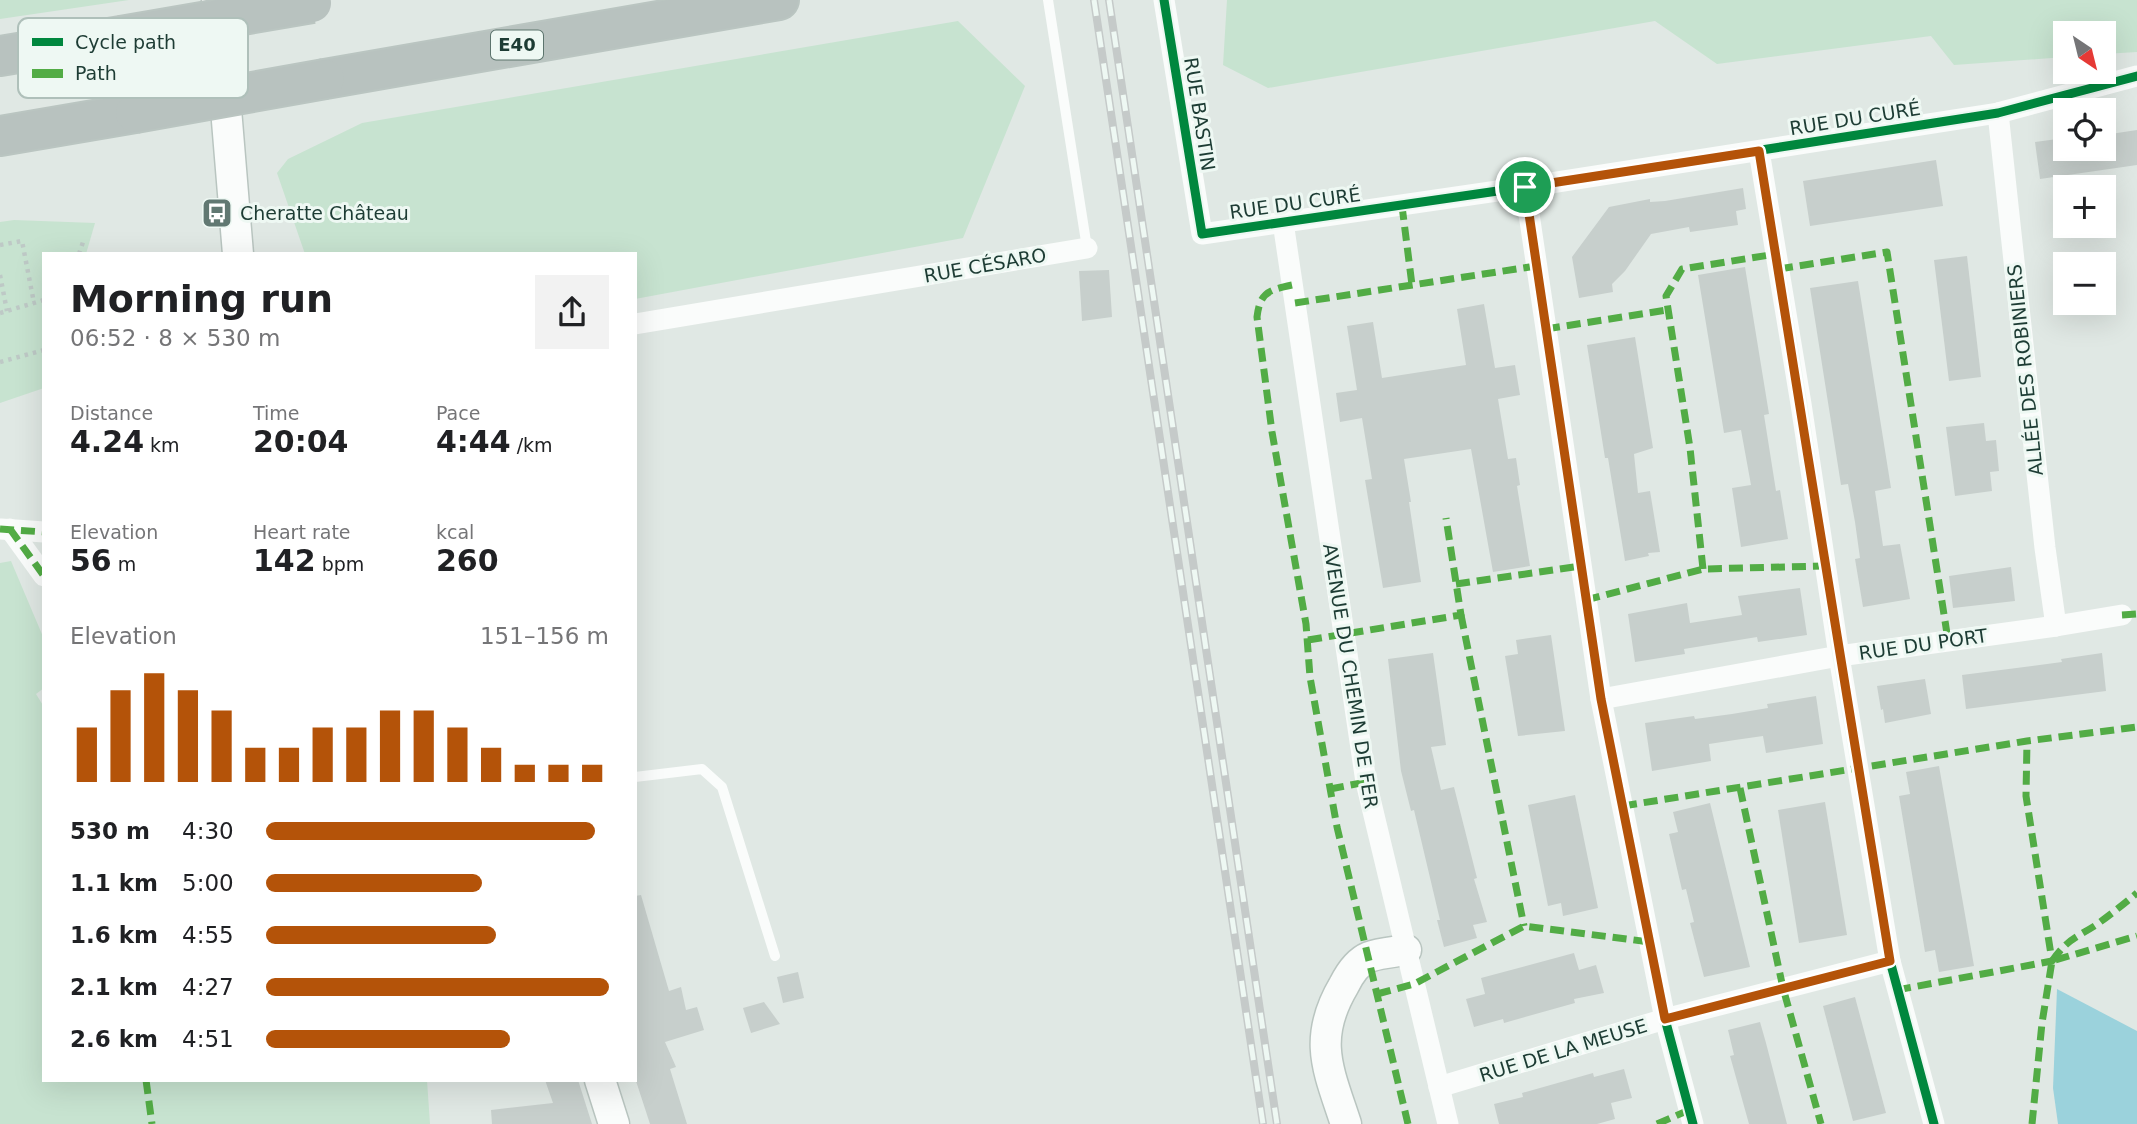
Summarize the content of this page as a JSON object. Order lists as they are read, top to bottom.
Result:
{
  "streets": {
    "highway": ["E40"],
    "street": [
      "RUE BASTIN",
      "RUE DU CURÉ",
      "RUE CÉSARO",
      "ALLÉE DES ROBINIERS",
      "RUE DU PORT",
      "AVENUE DU CHEMIN DE FER",
      "RUE DE LA MEUSE"
    ]
  },
  "crossings": [
    ["RUE BASTIN", "RUE DU CURÉ"],
    ["RUE DU CURÉ", "ALLÉE DES ROBINIERS"],
    ["RUE DU CURÉ", "AVENUE DU CHEMIN DE FER"],
    ["ALLÉE DES ROBINIERS", "RUE DU PORT"],
    ["AVENUE DU CHEMIN DE FER", "RUE DE LA MEUSE"]
  ],
  "places": {
    "bus stop": ["Cheratte Château"]
  },
  "legend": ["Cycle path", "Path"],
  "north": "bottom right",
  "page": {
    "map_buttons": ["+", "−"],
    "heading": ["Morning run", "06:52 · 8 × 530 m"],
    "stats": [
      ["Distance", "4.24 km"],
      ["Time", "20:04"],
      ["Pace", "4:44 /km"],
      ["Elevation", "56 m"],
      ["Heart rate", "142 bpm"],
      ["kcal", "260"]
    ],
    "chart": ["Elevation", "151–156 m"],
    "list": [
      {
        "name": "530 m",
        "note": "4:30"
      },
      {
        "name": "1.1 km",
        "note": "5:00"
      },
      {
        "name": "1.6 km",
        "note": "4:55"
      },
      {
        "name": "2.1 km",
        "note": "4:27"
      },
      {
        "name": "2.6 km",
        "note": "4:51"
      }
    ]
  }
}
